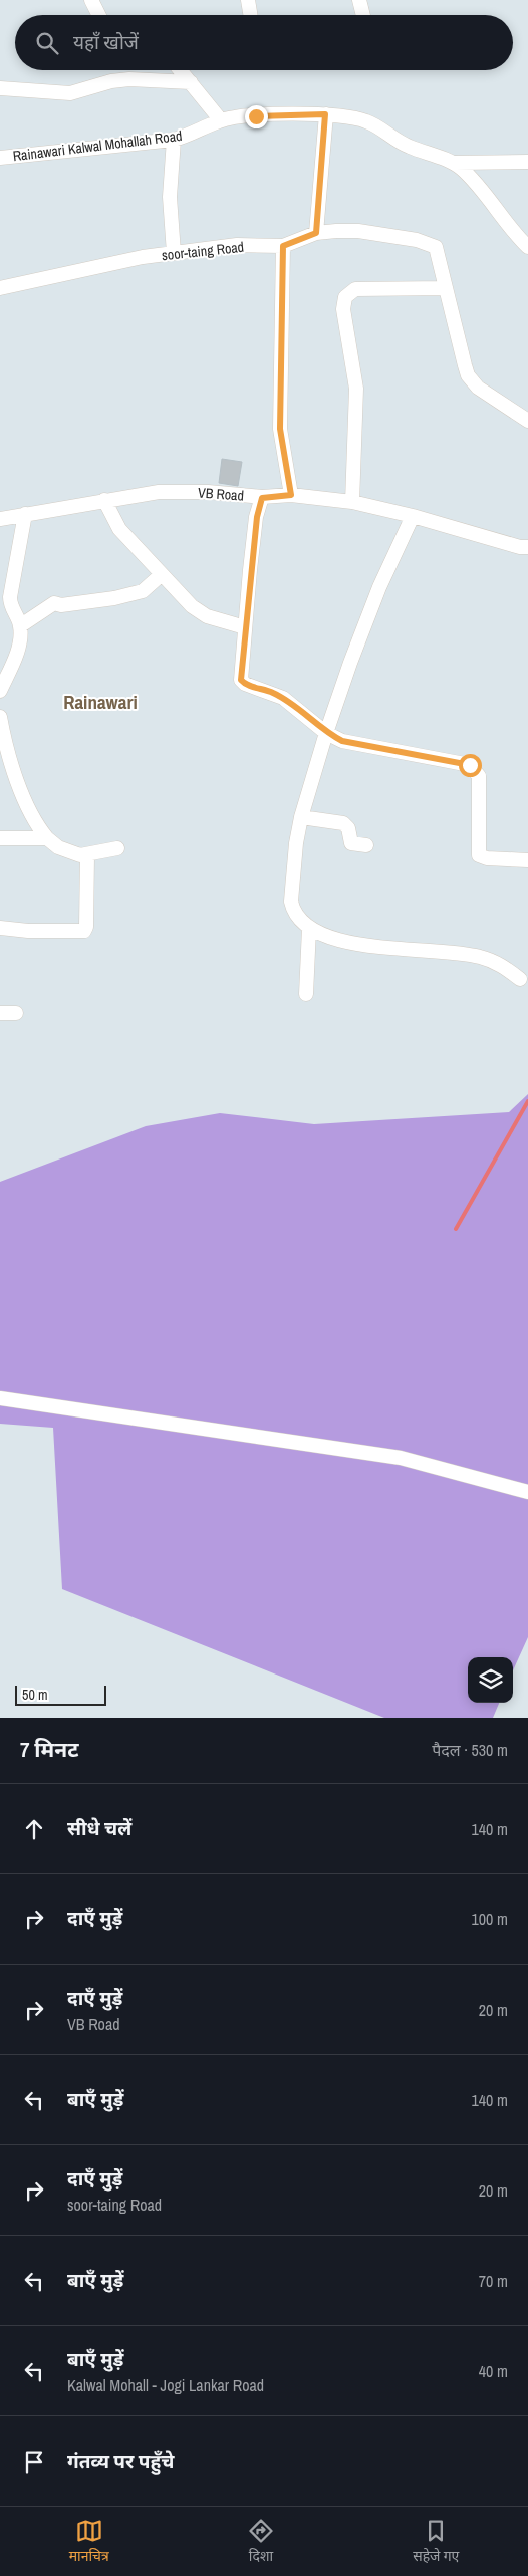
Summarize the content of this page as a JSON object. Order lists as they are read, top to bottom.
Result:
{
  "streets": {
    "street": ["Rainawari Kalwal Mohallah Road", "soor-taing Road", "VB Road"]
  },
  "districts": ["Rainawari"],
  "scale_bar": "50 m",
  "page": {
    "search": "यहाँ खोजें",
    "scale": "50 m",
    "heading": ["7 मिनट", "पैदल · 530 m"],
    "list": [
      ["सीधे चलें", "140 m"],
      ["दाएँ मुड़ें", "100 m"],
      ["दाएँ मुड़ें", "VB Road", "20 m"],
      ["बाएँ मुड़ें", "140 m"],
      ["दाएँ मुड़ें", "soor-taing Road", "20 m"],
      ["बाएँ मुड़ें", "70 m"],
      ["बाएँ मुड़ें", "Kalwal Mohall - Jogi Lankar Road", "40 m"],
      "गंतव्य पर पहुँचे"
    ],
    "nav": ["मानचित्र", "दिशा", "सहेजे गए"]
  }
}
